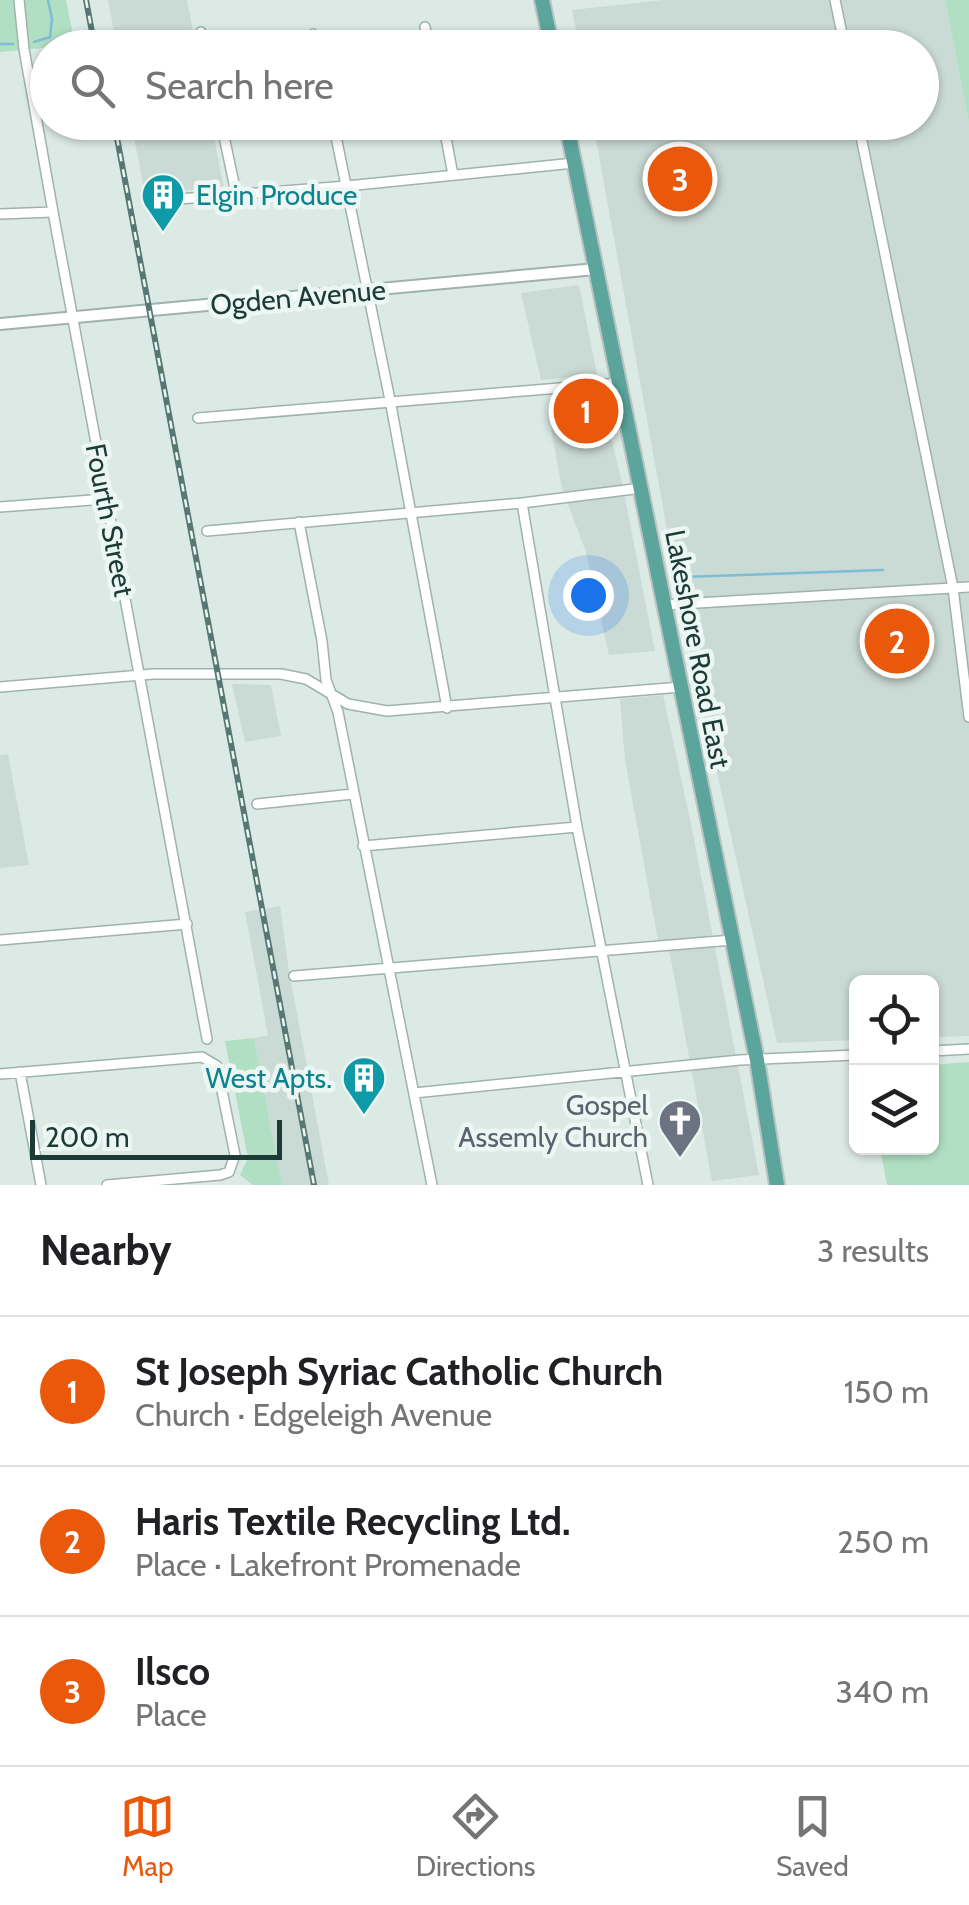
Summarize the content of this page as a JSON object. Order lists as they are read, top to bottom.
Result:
{
  "streets": {
    "main road": ["Lakeshore Road East"],
    "street": ["Ogden Avenue", "Fourth Street"]
  },
  "crossings": [
    ["Ogden Avenue", "Fourth Street"],
    ["Ogden Avenue", "Lakeshore Road East"]
  ],
  "places": {
    "building": ["Elgin Produce", "West Apts."],
    "church": ["Gospel Assemly Church"]
  },
  "scale_bar": "200 m",
  "page": {
    "search": "Search here",
    "pins": ["3", "1", "2"],
    "scale": "200 m",
    "heading": ["Nearby", "3 results"],
    "list": [
      {
        "mark": "1",
        "name": "St Joseph Syriac Catholic Church",
        "note": "Church · Edgeleigh Avenue",
        "value": "150 m"
      },
      {
        "mark": "2",
        "name": "Haris Textile Recycling Ltd.",
        "note": "Place · Lakefront Promenade",
        "value": "250 m"
      },
      {
        "mark": "3",
        "name": "Ilsco",
        "note": "Place",
        "value": "340 m"
      }
    ],
    "nav": ["Map", "Directions", "Saved"]
  }
}
